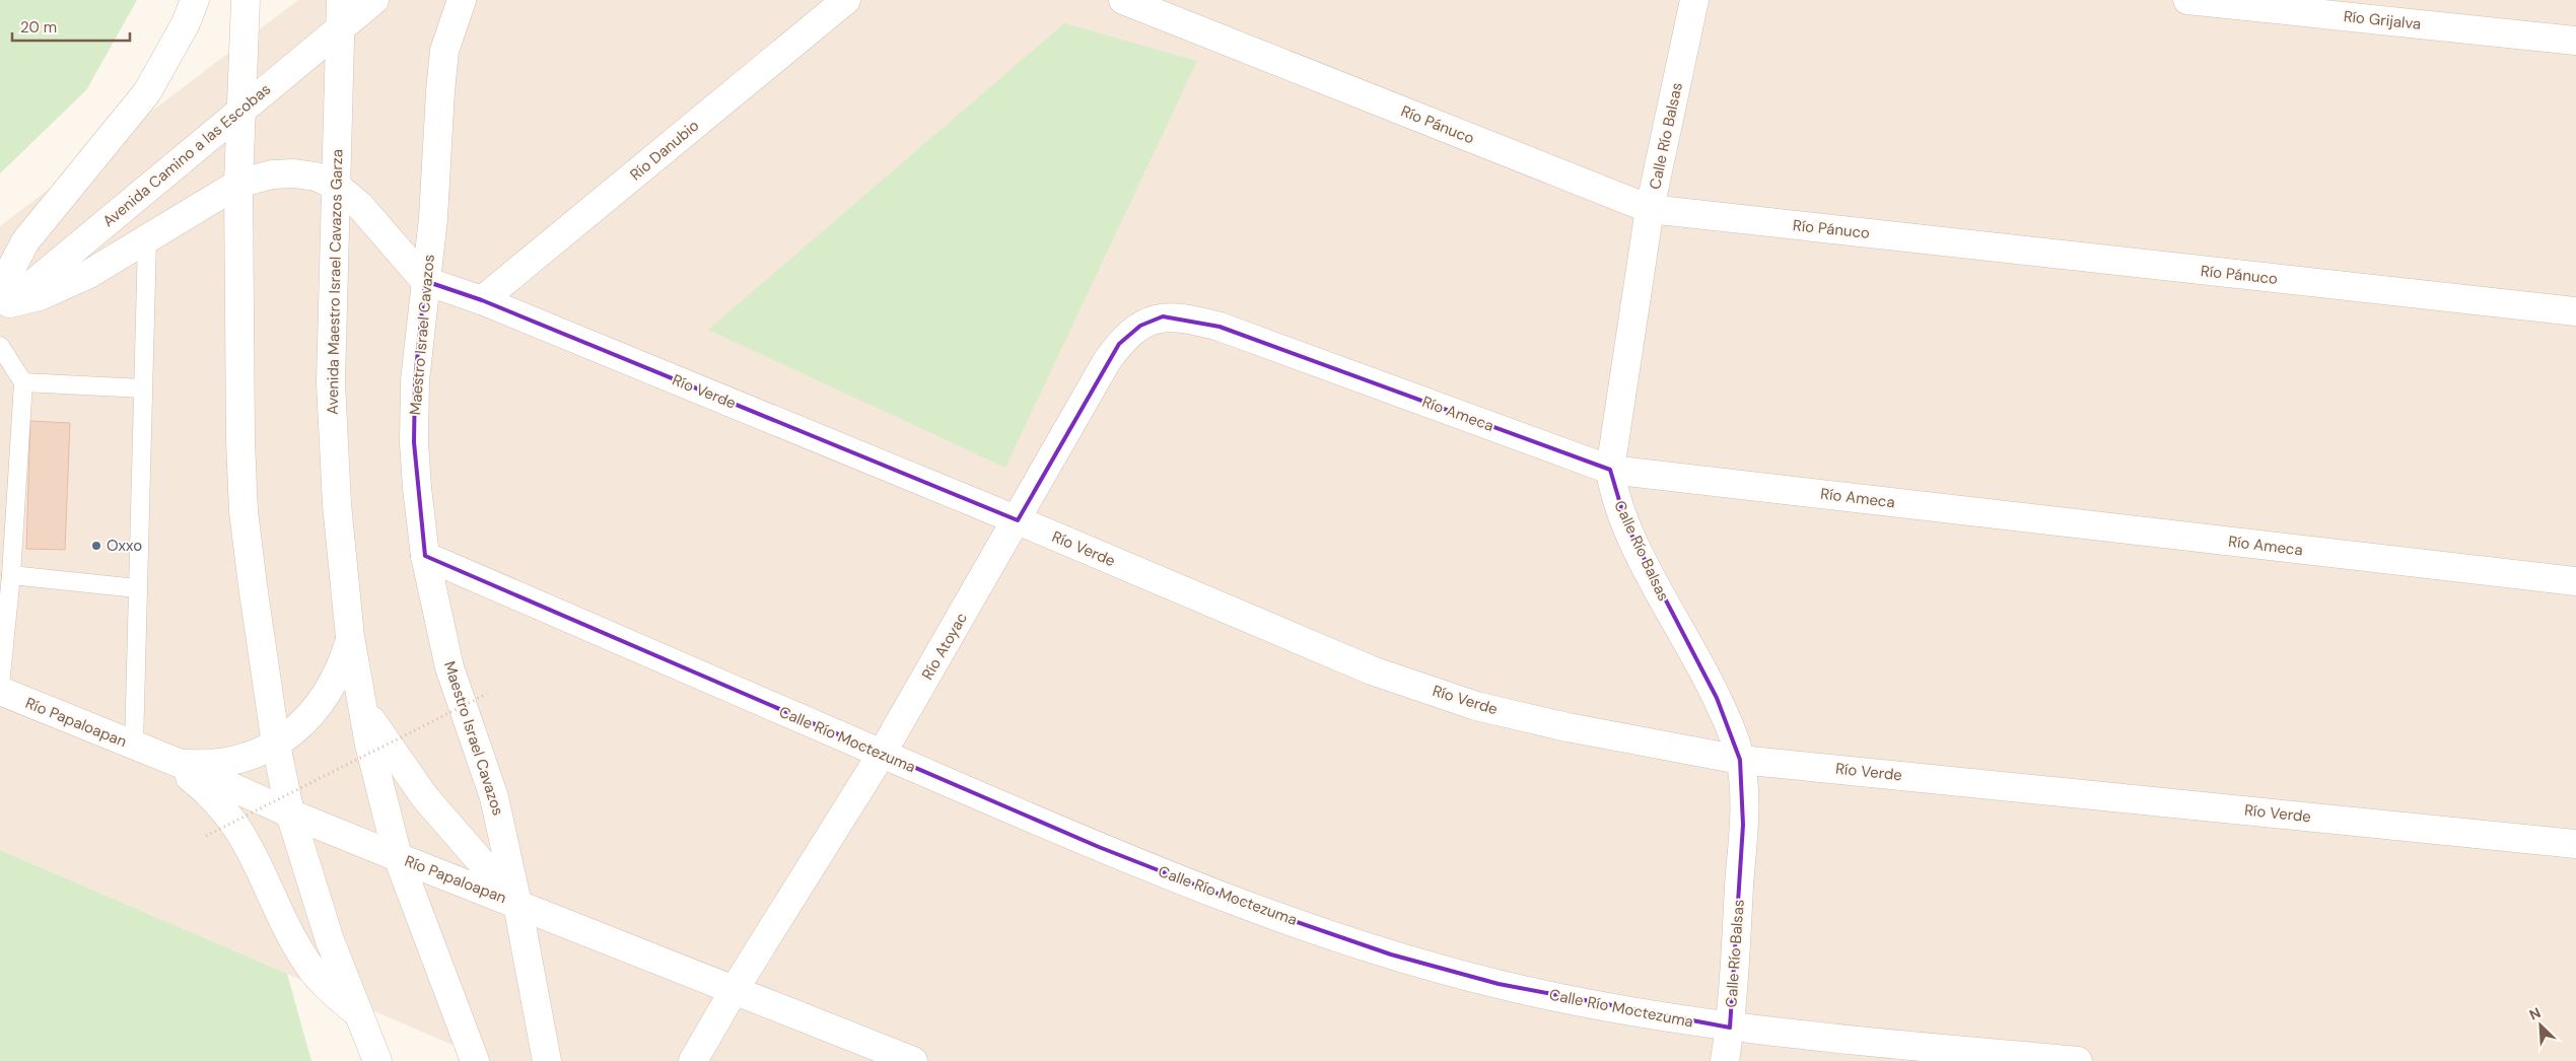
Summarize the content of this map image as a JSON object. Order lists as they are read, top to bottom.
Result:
{
  "streets": {
    "street": [
      "Río Grijalva",
      "Río Pánuco",
      "Calle Río Balsas",
      "Río Danubio",
      "Avenida Camino a las Escobas",
      "Avenida Maestro Israel Cavazos Garza",
      "Maestro Israel Cavazos",
      "Río Verde",
      "Río Ameca",
      "Río Atoyac",
      "Río Papaloapan",
      "Calle Río Moctezuma"
    ]
  },
  "crossings": [
    ["Río Pánuco", "Calle Río Balsas"],
    ["Calle Río Balsas", "Río Verde"],
    ["Calle Río Balsas", "Río Ameca"],
    ["Calle Río Balsas", "Calle Río Moctezuma"],
    ["Río Danubio", "Río Verde"],
    ["Avenida Camino a las Escobas", "Avenida Maestro Israel Cavazos Garza"],
    ["Avenida Maestro Israel Cavazos Garza", "Río Papaloapan"],
    ["Maestro Israel Cavazos", "Río Verde"],
    ["Maestro Israel Cavazos", "Río Papaloapan"],
    ["Maestro Israel Cavazos", "Calle Río Moctezuma"],
    ["Río Verde", "Río Atoyac"],
    ["Río Ameca", "Río Atoyac"],
    ["Río Atoyac", "Río Papaloapan"],
    ["Río Atoyac", "Calle Río Moctezuma"]
  ],
  "places": ["Oxxo"],
  "scale_bar": "20 m",
  "north": "top left"
}
